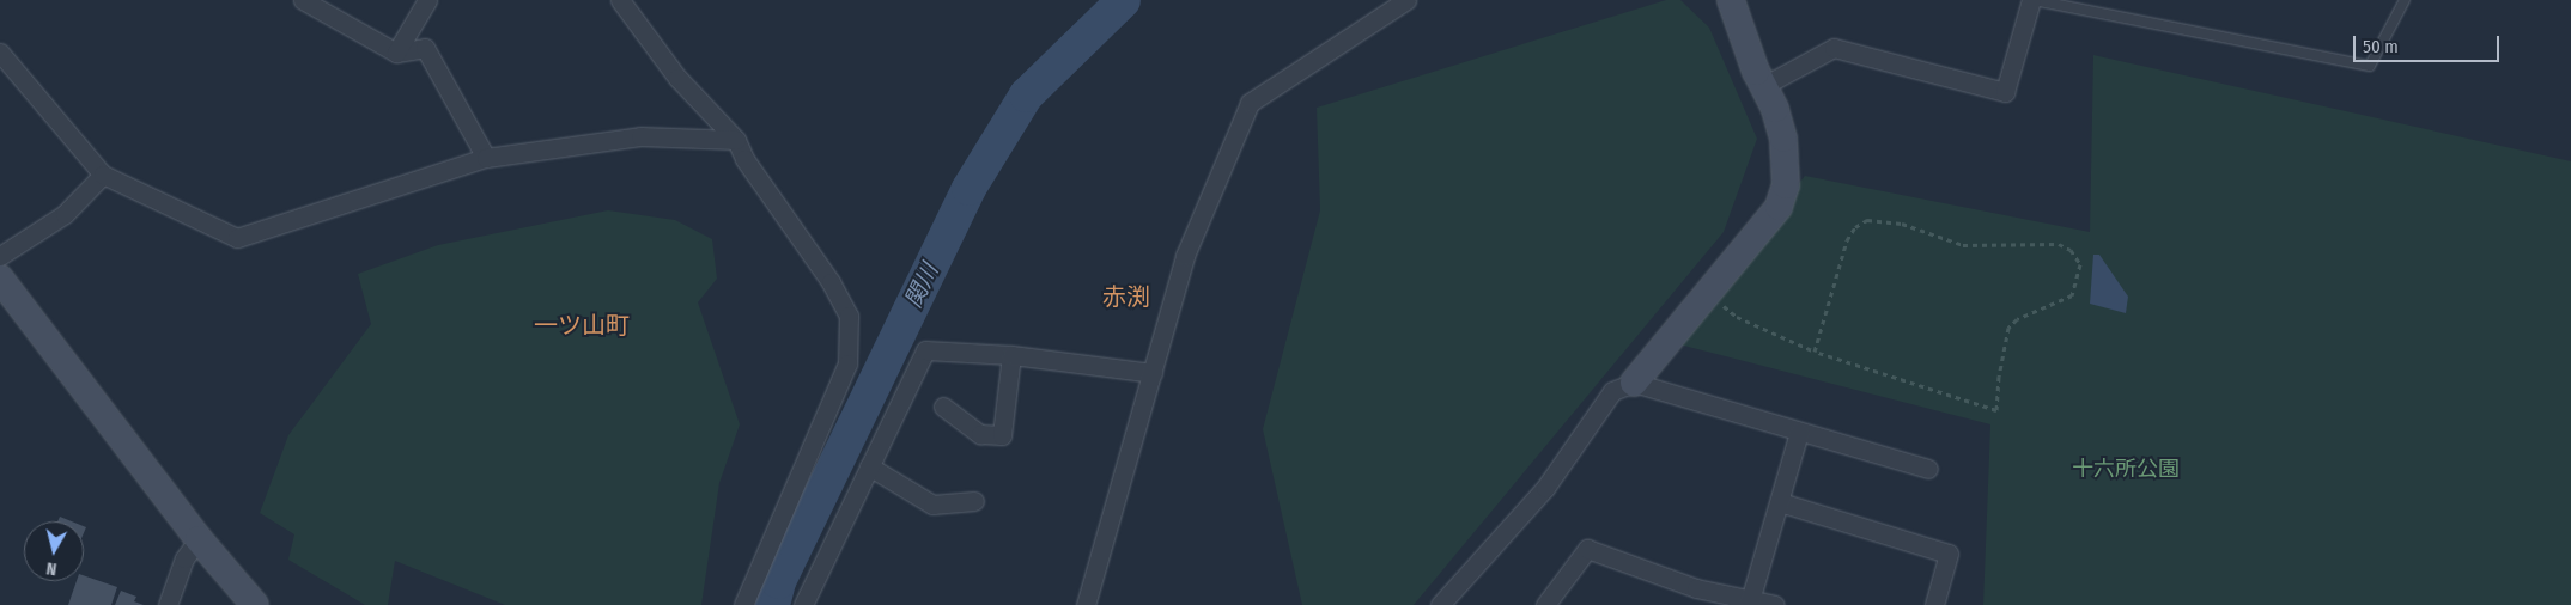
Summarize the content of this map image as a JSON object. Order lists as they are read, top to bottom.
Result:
{
  "districts": ["赤渕", "一ツ山町"],
  "water": ["関川"],
  "parks": ["十六所公園"],
  "scale_bar": "50 m",
  "north": "bottom"
}
